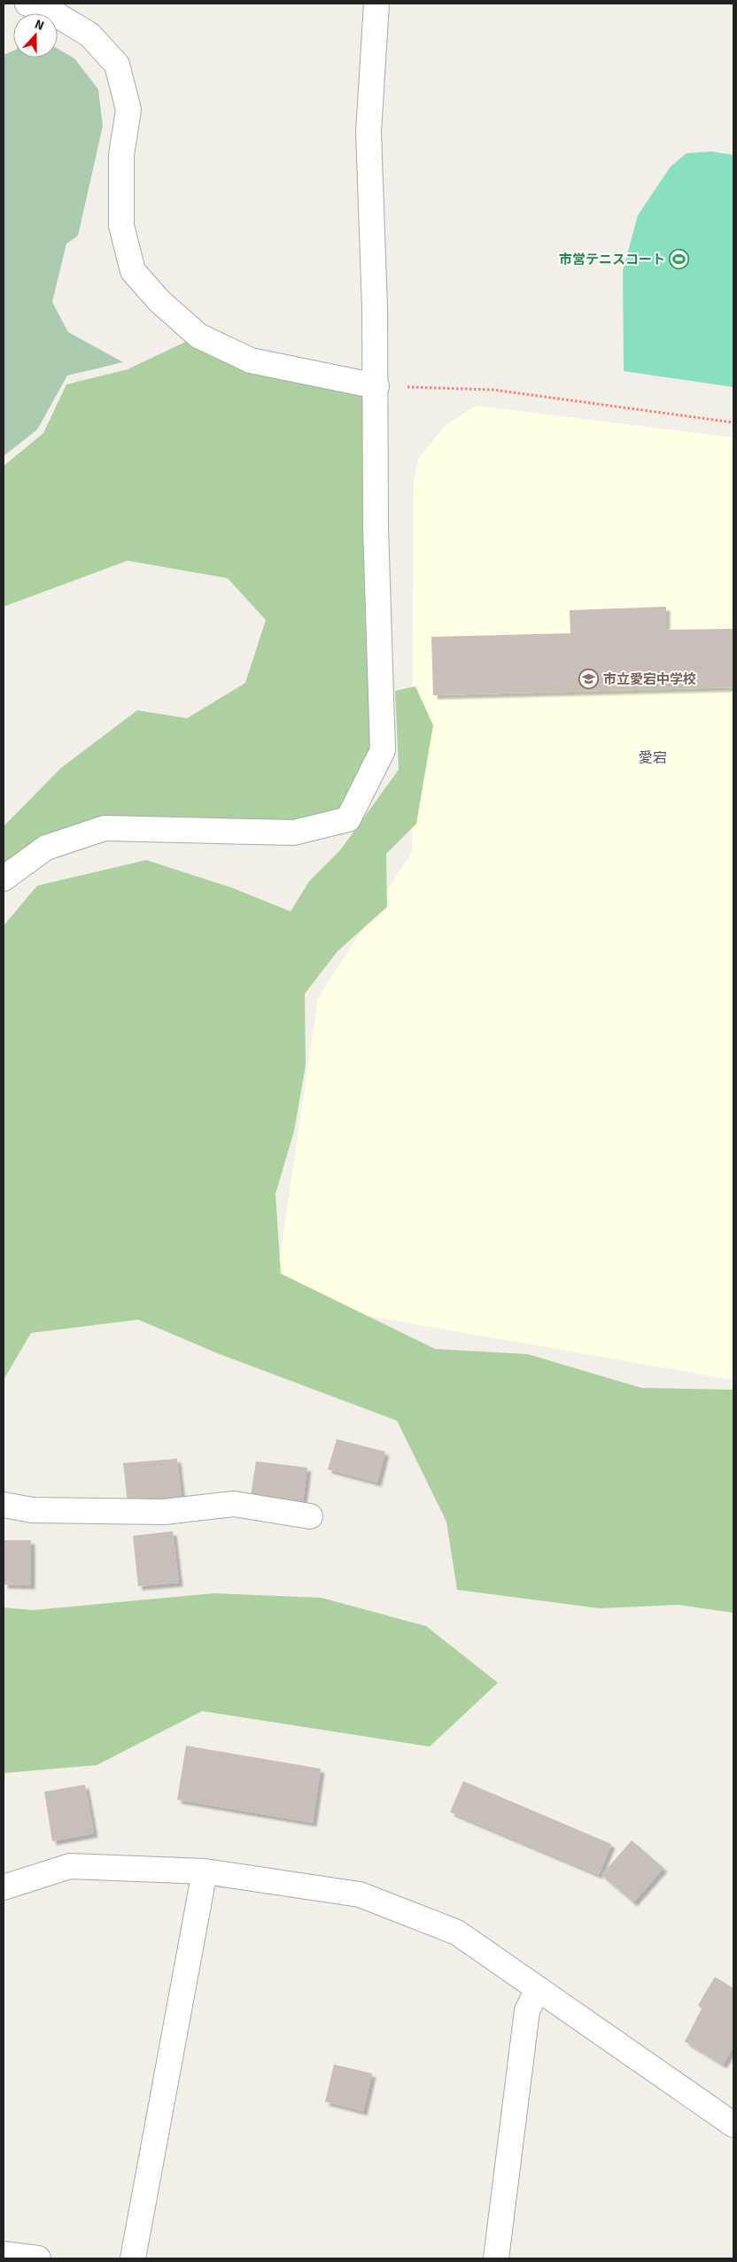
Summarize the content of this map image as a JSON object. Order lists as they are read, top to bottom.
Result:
{
  "districts": ["愛宕"],
  "places": {
    "sports": ["市営テニスコート"],
    "school or university": ["市立愛宕中学校"]
  },
  "north": "top"
}
